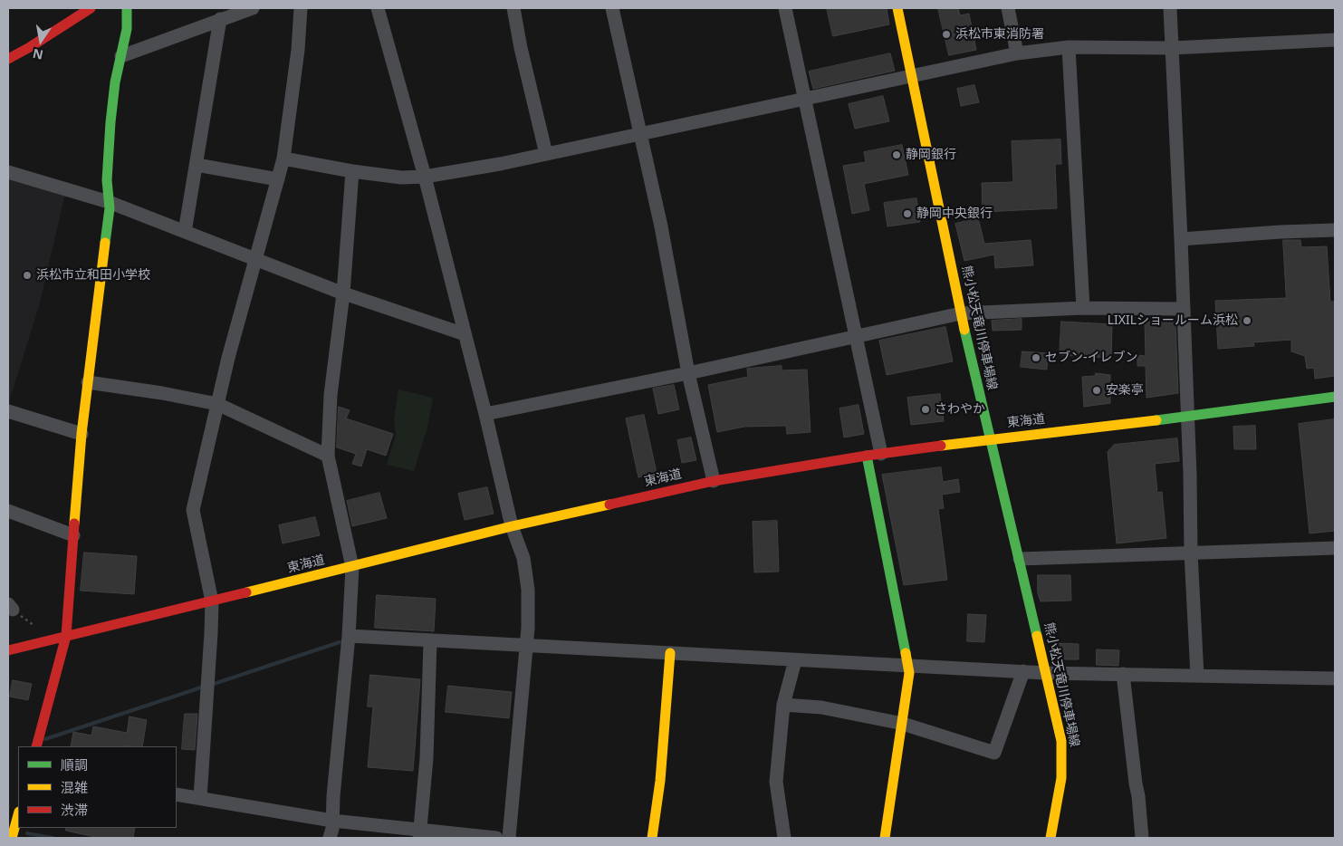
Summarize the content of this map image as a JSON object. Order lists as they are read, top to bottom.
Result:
{
  "streets": {
    "main road": ["熊小松天竜川停車場線", "東海道"]
  },
  "crossings": [
    ["熊小松天竜川停車場線", "東海道"]
  ],
  "places": [
    "浜松市東消防署",
    "静岡銀行",
    "静岡中央銀行",
    "浜松市立和田小学校",
    "LIXILショールーム浜松",
    "セブン-イレブン",
    "安楽亭",
    "さわやか"
  ],
  "legend": ["順調", "混雑", "渋滞"],
  "north": "bottom"
}
